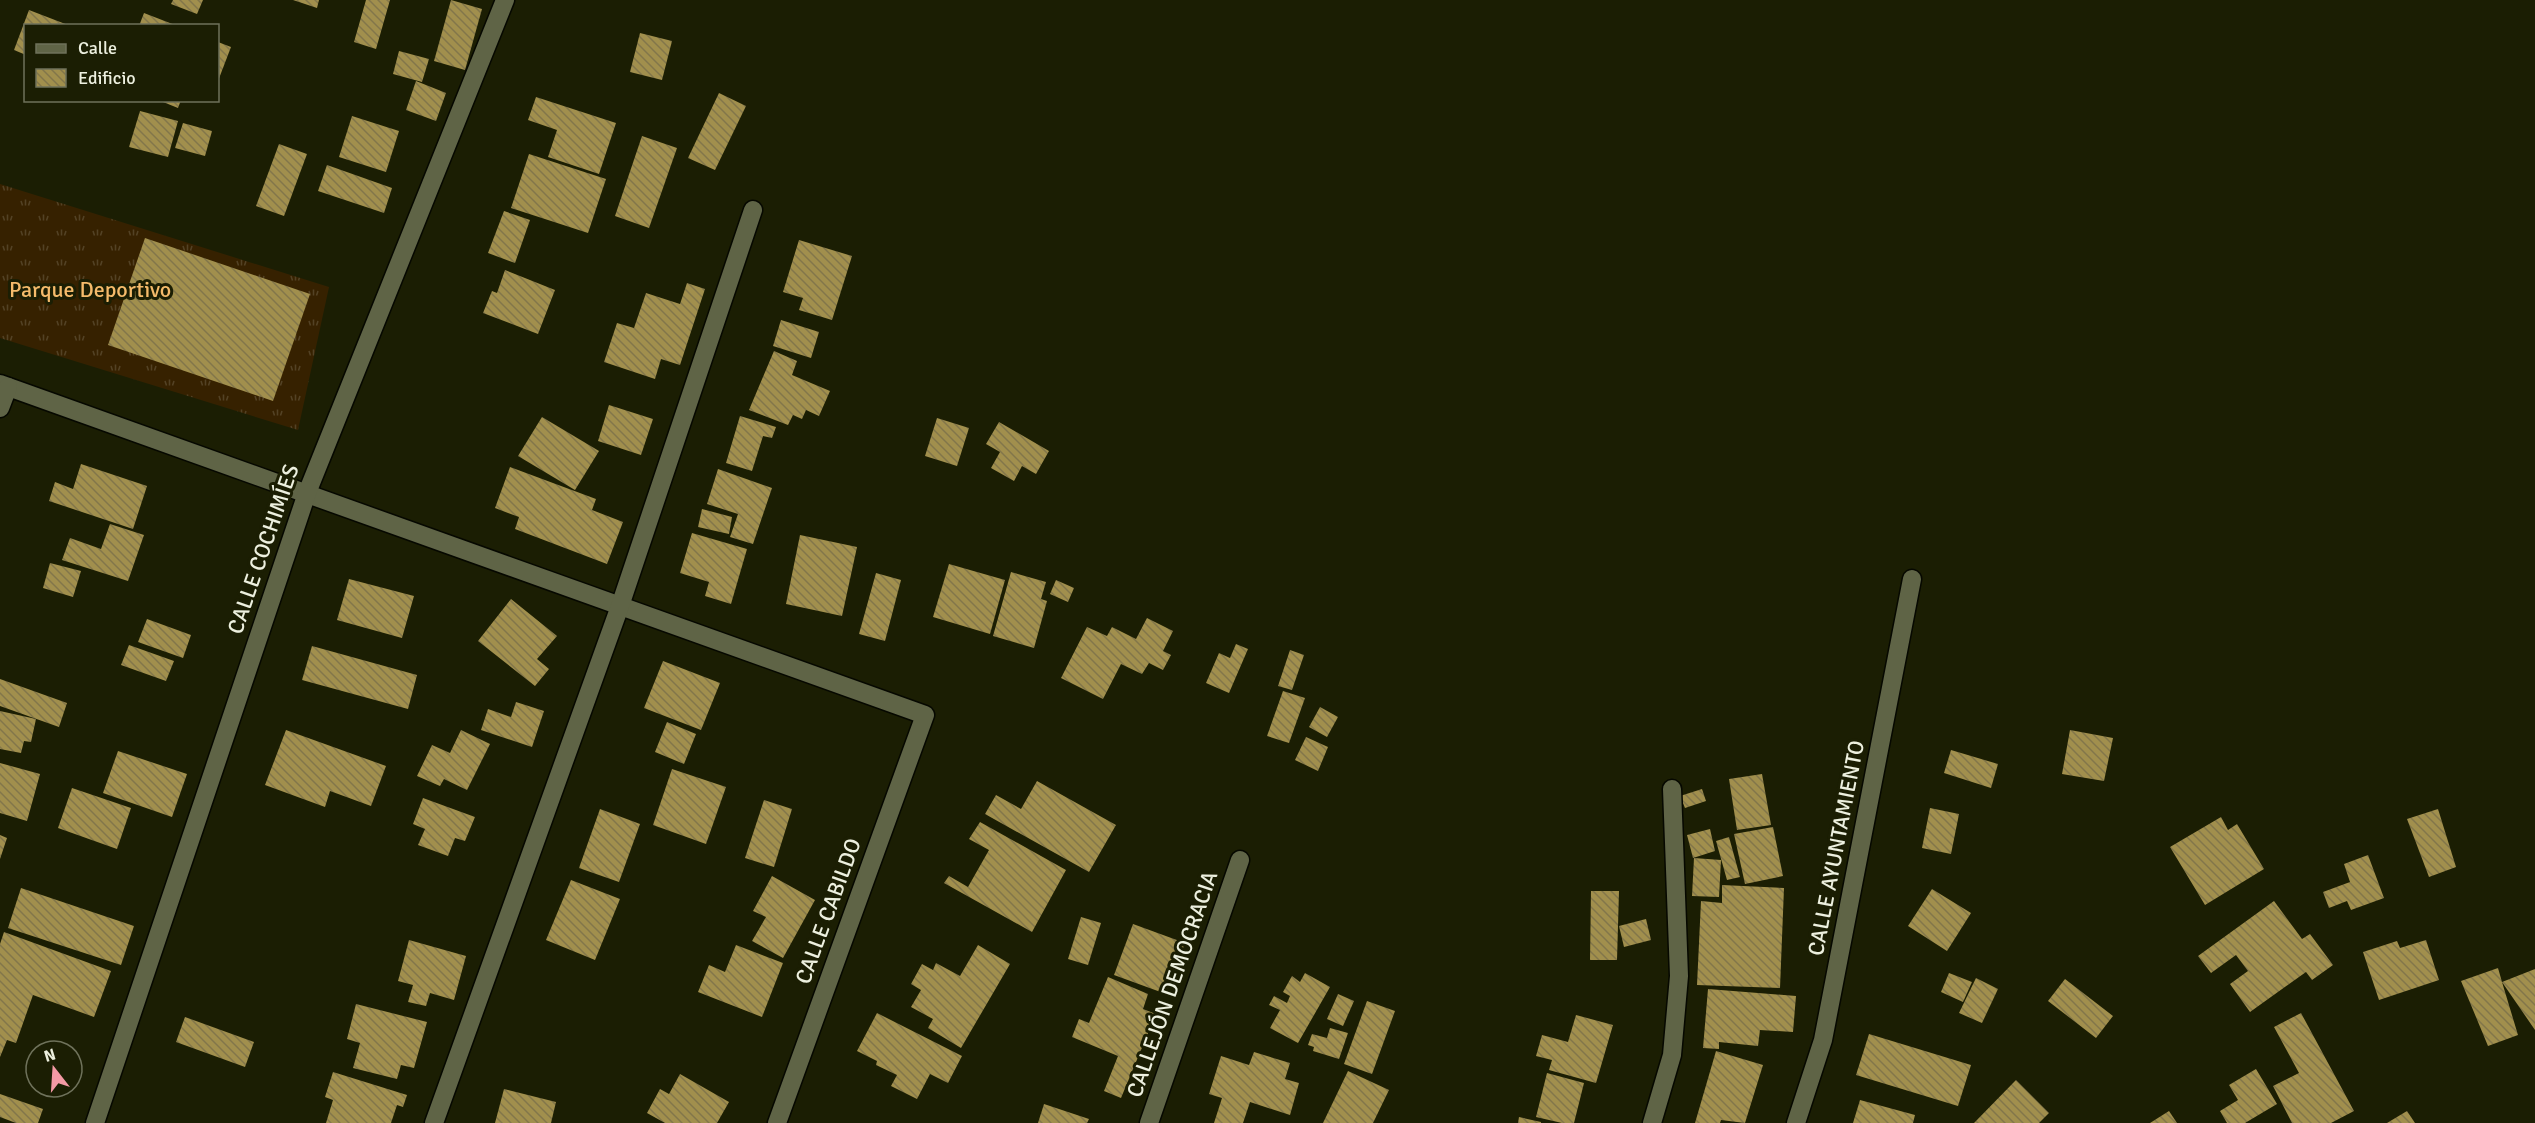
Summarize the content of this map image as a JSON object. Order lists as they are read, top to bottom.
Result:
{
  "streets": {
    "street": [
      "CALLE COCHIMÍES",
      "CALLE AYUNTAMIENTO",
      "CALLE CABILDO",
      "CALLEJÓN DEMOCRACIA"
    ]
  },
  "parks": ["Parque Deportivo"],
  "legend": ["Calle", "Edificio"],
  "north": "top"
}
